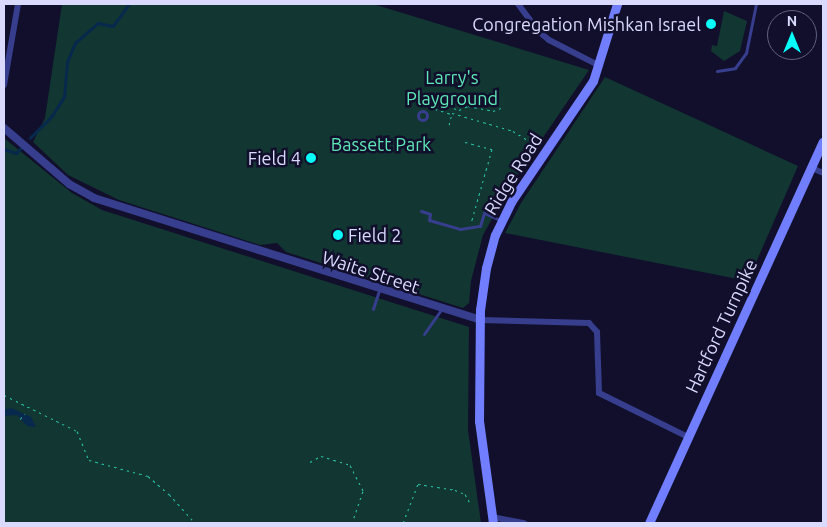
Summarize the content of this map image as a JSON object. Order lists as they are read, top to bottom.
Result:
{
  "streets": {
    "main road": ["Ridge Road", "Hartford Turnpike"],
    "street": ["Waite Street"]
  },
  "crossings": [
    ["Ridge Road", "Waite Street"],
    ["Waite Street", "Hartford Turnpike"]
  ],
  "parks": ["Larry's Playground", "Bassett Park"],
  "places": ["Congregation Mishkan Israel", "Field 4", "Field 2"],
  "north": "top"
}
